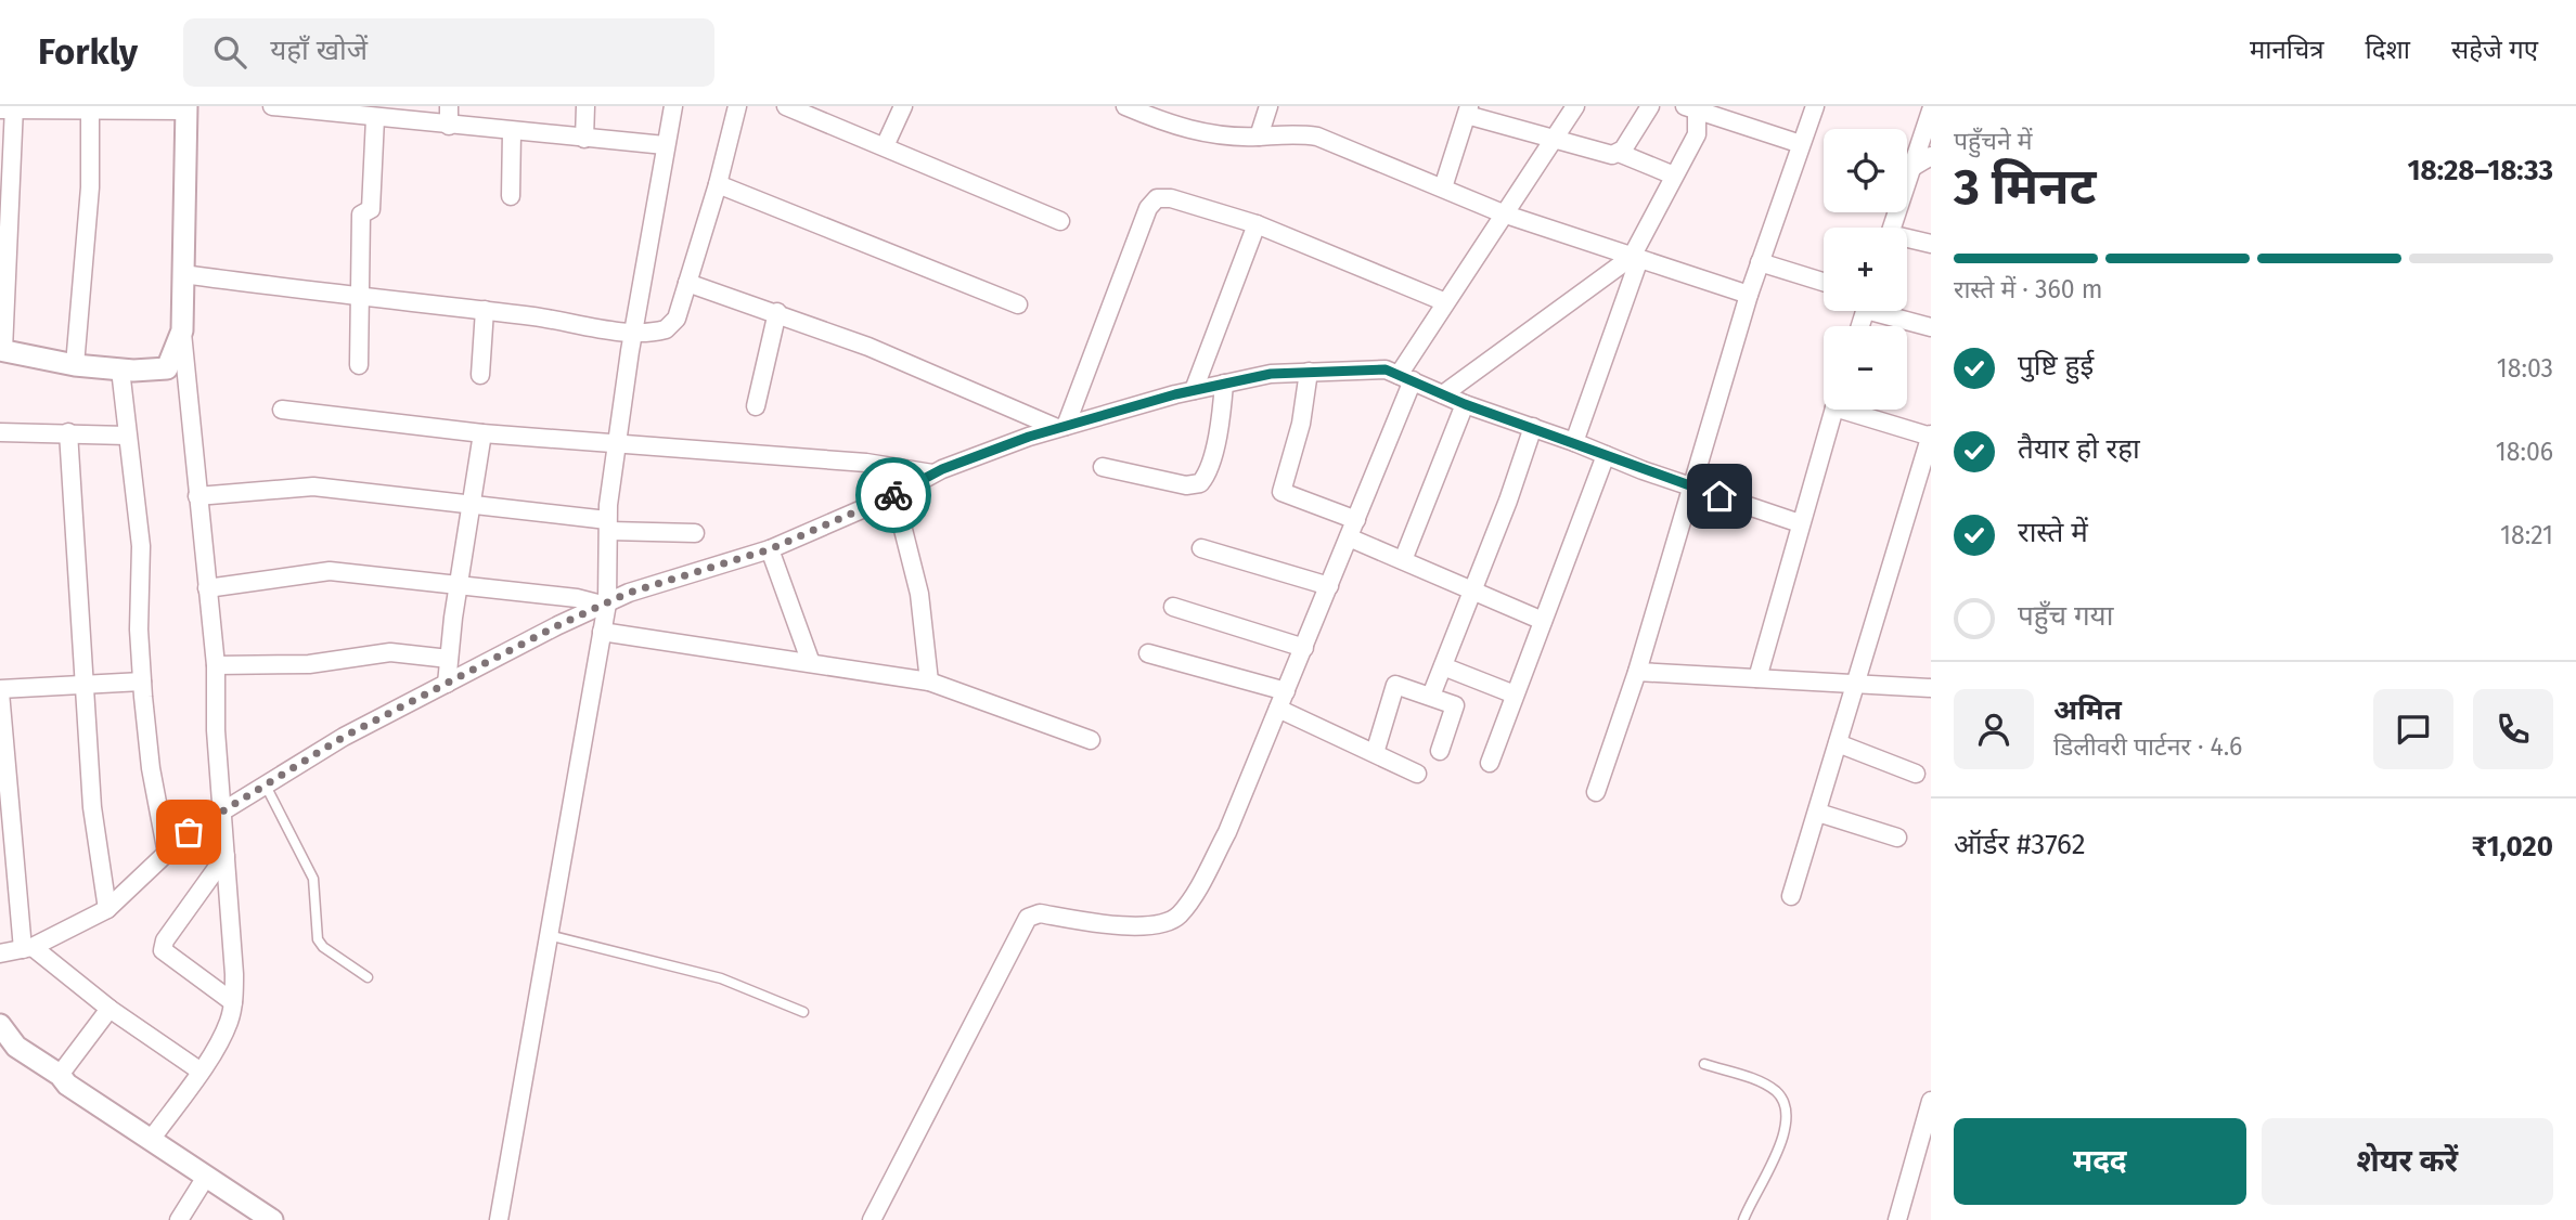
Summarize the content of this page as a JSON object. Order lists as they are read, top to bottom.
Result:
{
  "page": {
    "header": "Forkly",
    "search": "यहाँ खोजें",
    "nav": ["मानचित्र", "दिशा", "सहेजे गए"],
    "heading": ["3 मिनट", "पहुँचने में", "18:28–18:33"],
    "panel": [
      "अमित",
      "डिलीवरी पार्टनर · 4.6",
      "ऑर्डर #3762",
      "₹1,020"
    ],
    "map_buttons": ["+", "−"],
    "bar": "रास्ते में · 360 m",
    "list": [
      ["पुष्टि हुई", "18:03"],
      ["तैयार हो रहा", "18:06"],
      ["रास्ते में", "18:21"],
      "पहुँच गया"
    ],
    "buttons": ["मदद", "शेयर करें"]
  }
}
